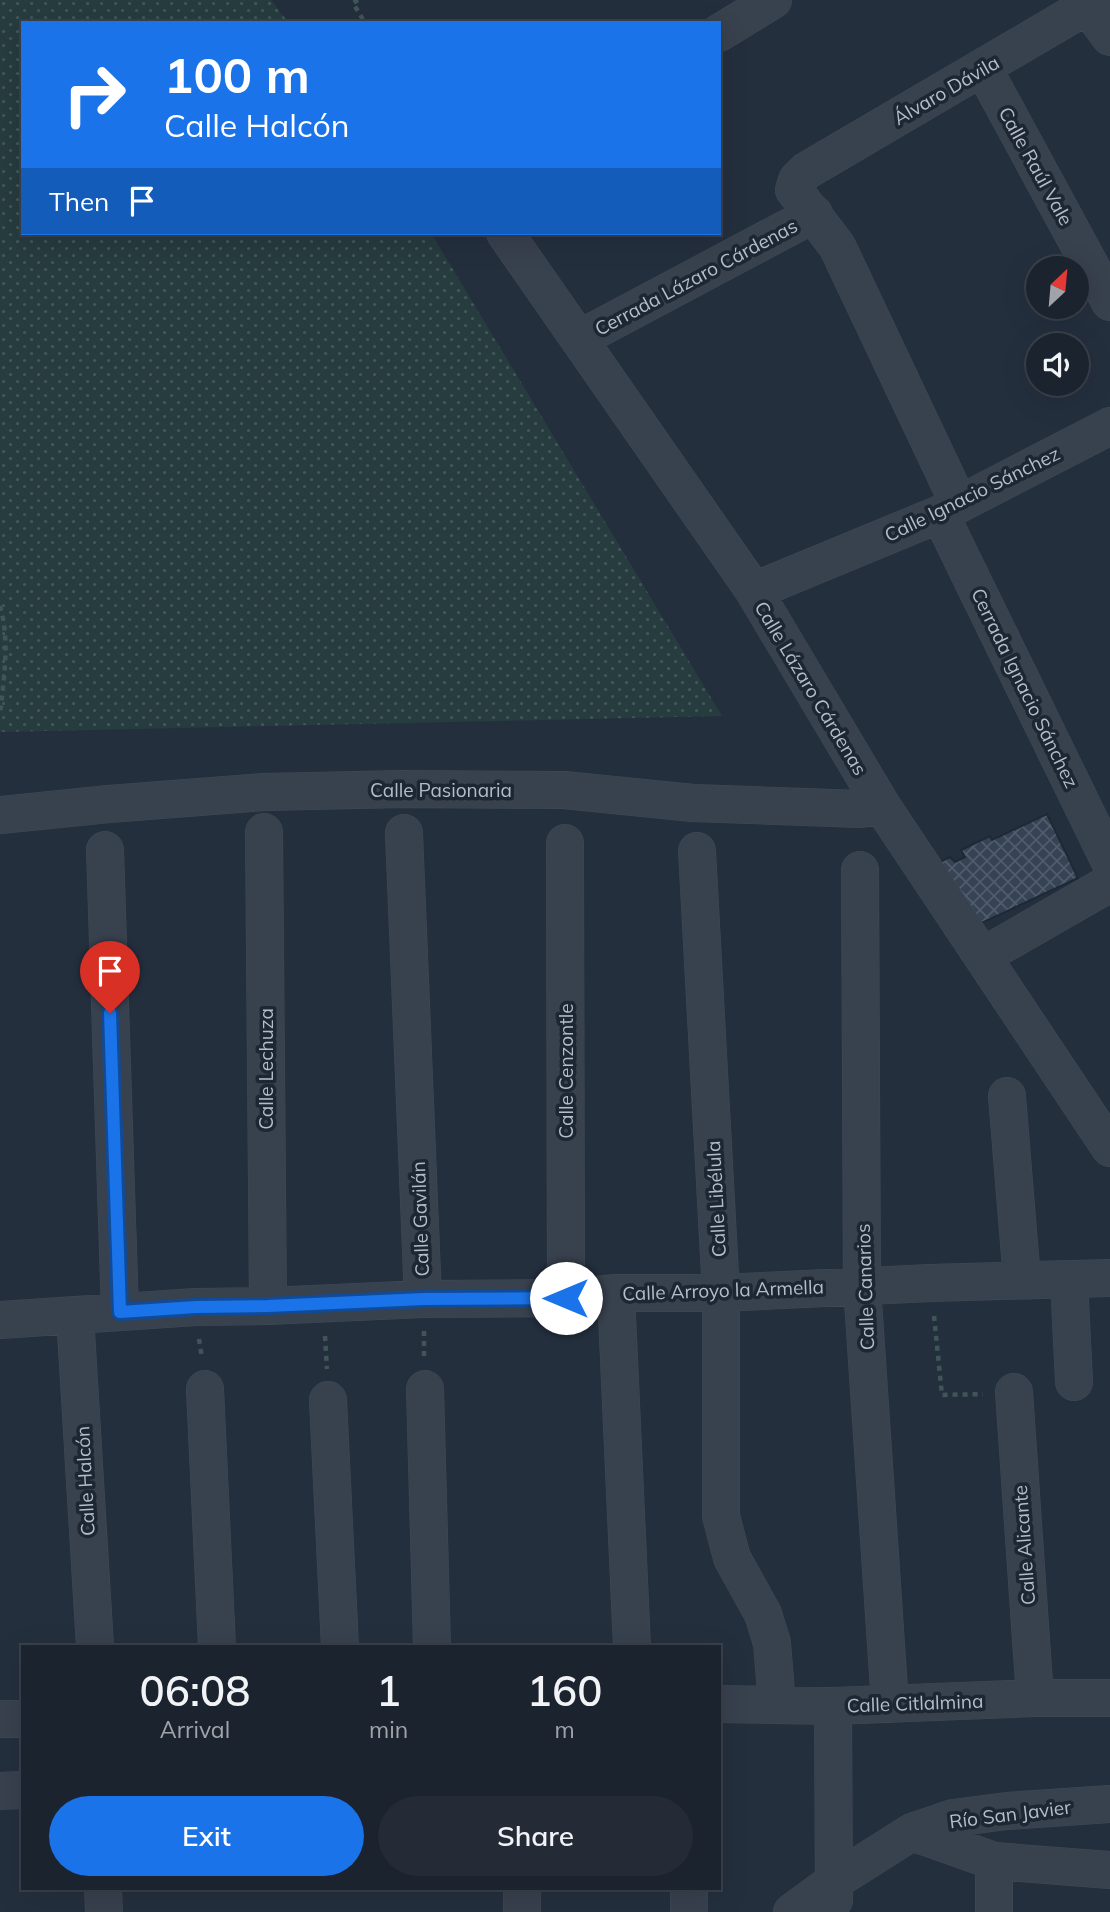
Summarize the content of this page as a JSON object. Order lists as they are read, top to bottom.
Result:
{
  "streets": {
    "street": [
      "Álvaro Dávila",
      "Calle Raúl Vale",
      "Cerrada Lázaro Cárdenas",
      "Calle Ignacio Sánchez",
      "Calle Lázaro Cárdenas",
      "Cerrada Ignacio Sánchez",
      "Calle Pasionaria",
      "Calle Lechuza",
      "Calle Cenzontle",
      "Calle Libélula",
      "Calle Gavilán",
      "Calle Canarios",
      "Calle Arroyo la Armella",
      "Calle Halcón",
      "Calle Alicante",
      "Calle Citlalmina",
      "Río San Javier"
    ]
  },
  "crossings": [
    ["Álvaro Dávila", "Calle Raúl Vale"],
    ["Álvaro Dávila", "Cerrada Ignacio Sánchez"],
    ["Cerrada Lázaro Cárdenas", "Calle Lázaro Cárdenas"],
    ["Cerrada Lázaro Cárdenas", "Cerrada Ignacio Sánchez"],
    ["Calle Ignacio Sánchez", "Calle Lázaro Cárdenas"],
    ["Calle Ignacio Sánchez", "Cerrada Ignacio Sánchez"],
    ["Calle Lázaro Cárdenas", "Calle Pasionaria"],
    ["Calle Lechuza", "Calle Arroyo la Armella"],
    ["Calle Cenzontle", "Calle Arroyo la Armella"],
    ["Calle Libélula", "Calle Arroyo la Armella"],
    ["Calle Libélula", "Calle Citlalmina"],
    ["Calle Gavilán", "Calle Arroyo la Armella"],
    ["Calle Canarios", "Calle Arroyo la Armella"],
    ["Calle Canarios", "Calle Citlalmina"],
    ["Calle Arroyo la Armella", "Calle Halcón"],
    ["Calle Alicante", "Calle Citlalmina"]
  ],
  "north": "top right",
  "page": {
    "turn": ["100 m", "Calle Halcón"],
    "then": "Then",
    "eta": [
      "06:08",
      "Arrival",
      "1",
      "min",
      "160",
      "m"
    ],
    "buttons": ["Exit", "Share"]
  }
}
